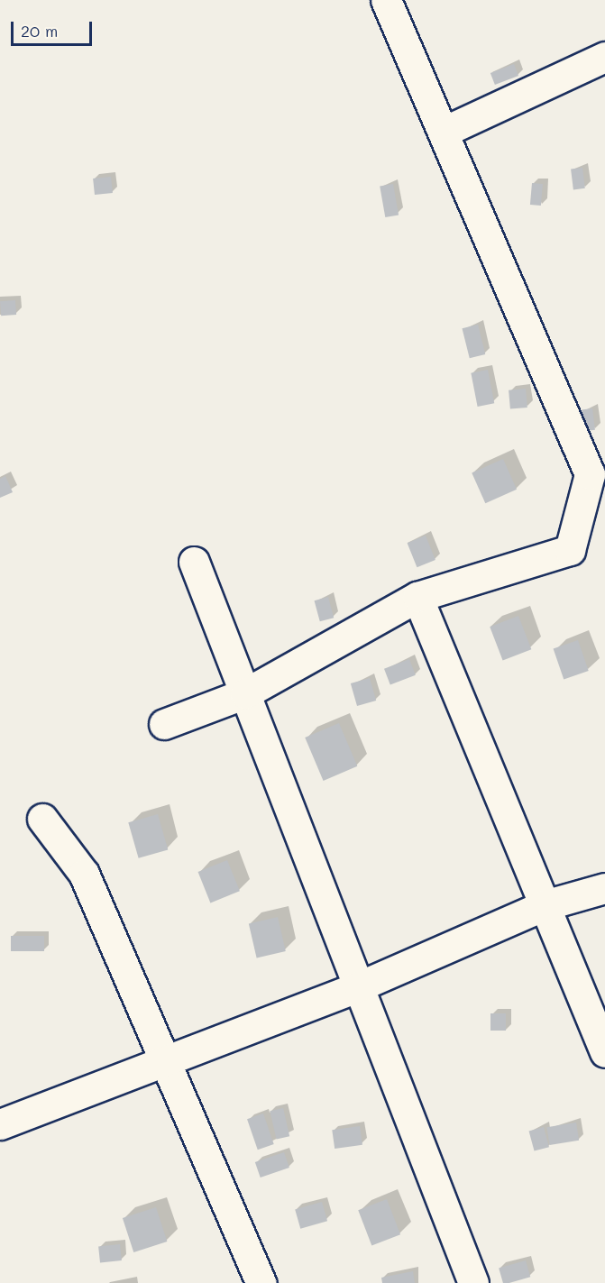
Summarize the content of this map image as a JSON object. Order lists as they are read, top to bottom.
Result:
{
  "scale_bar": "20 m"
}
